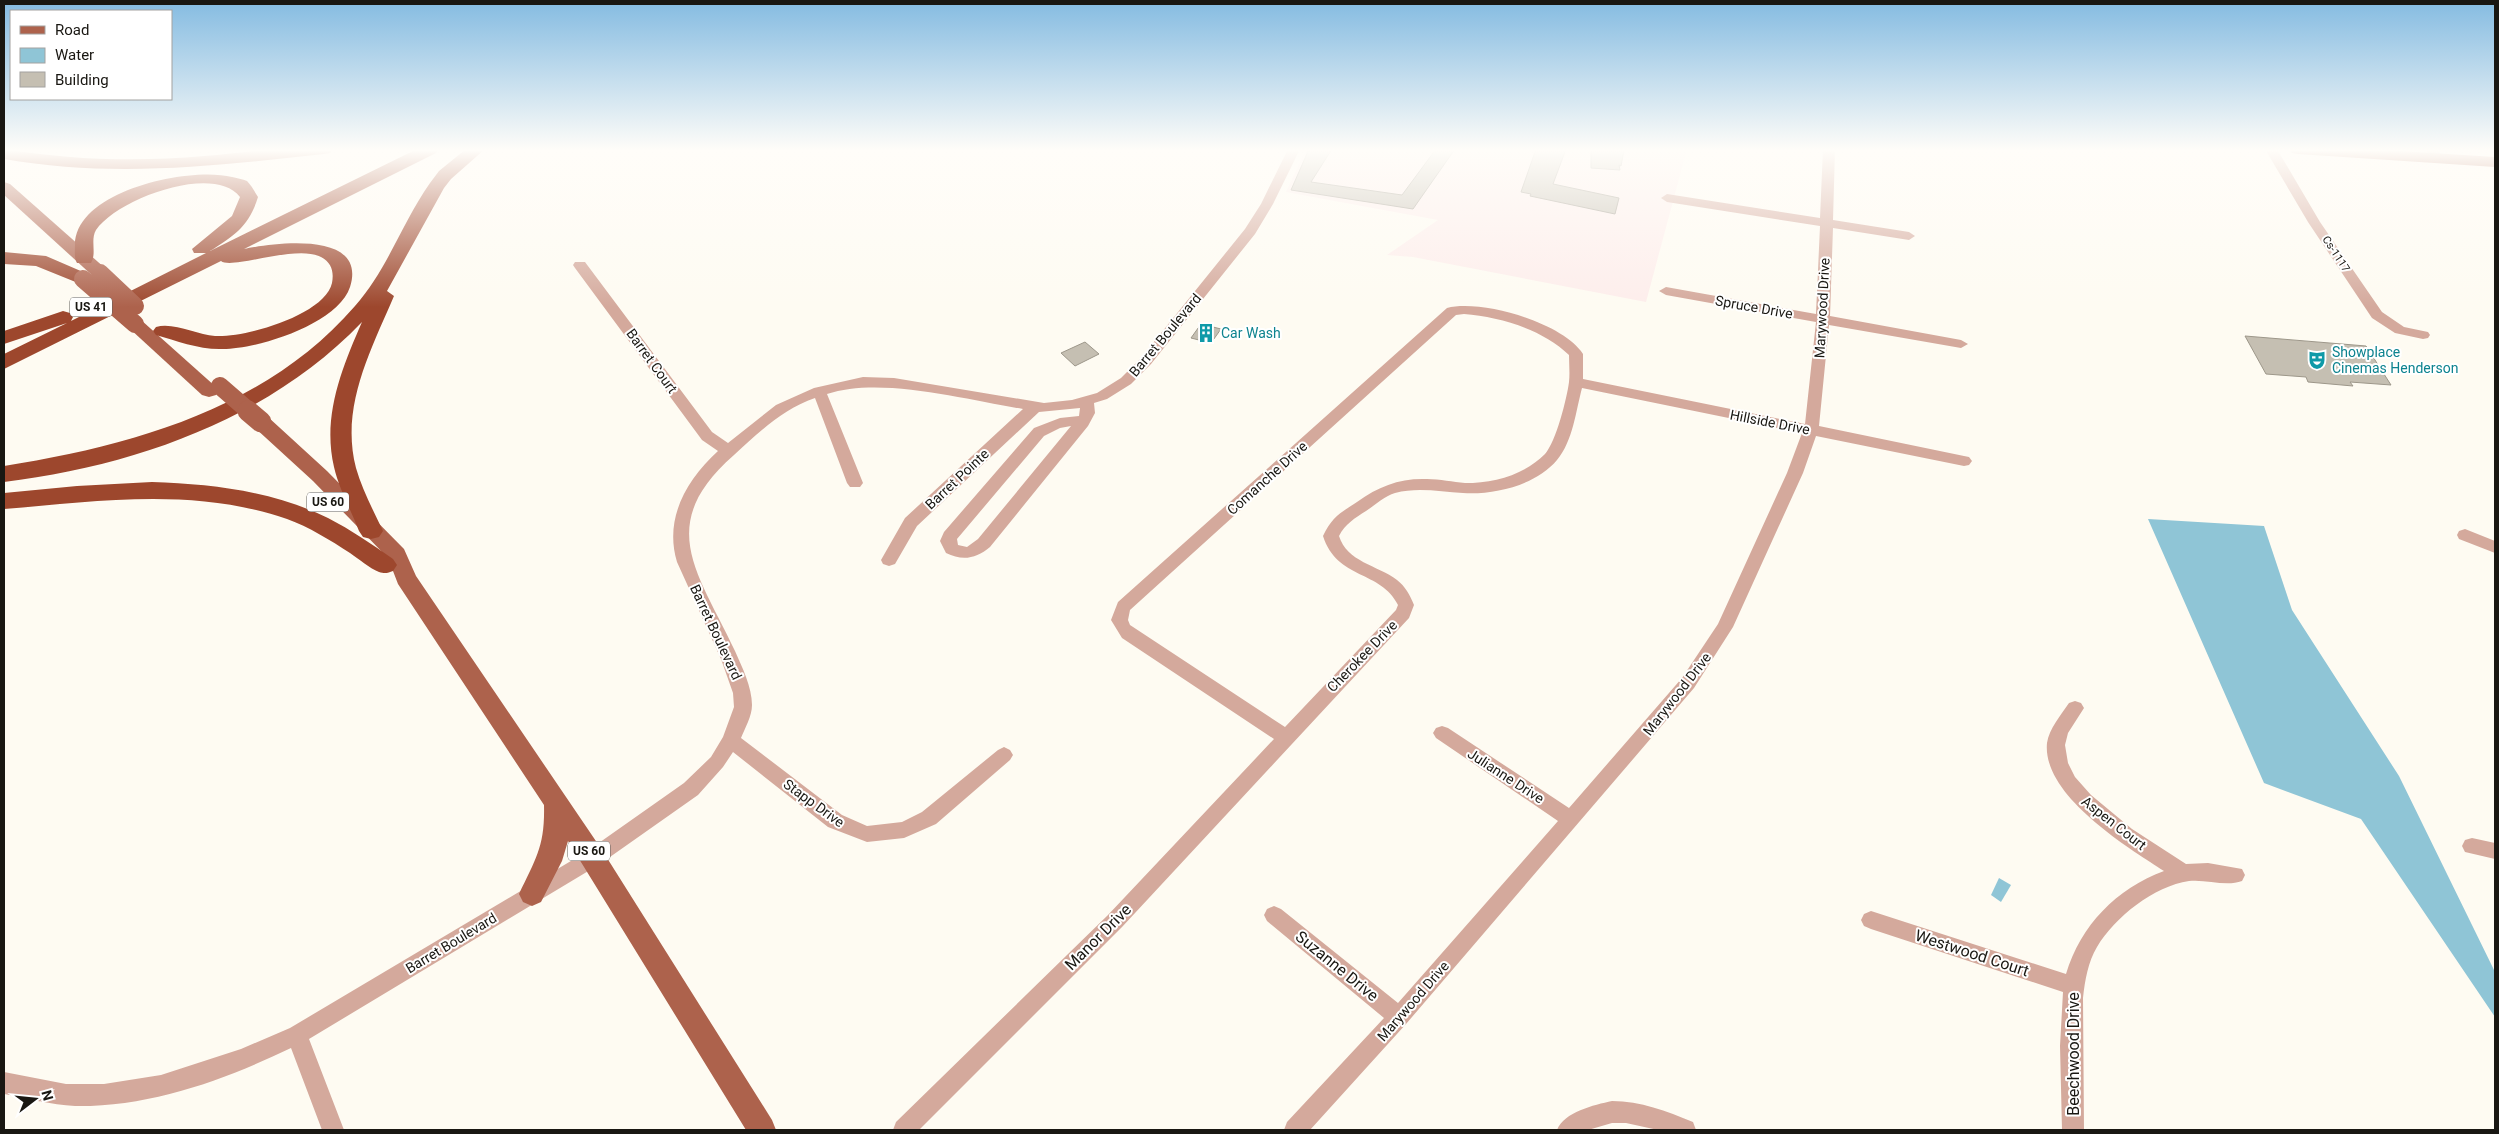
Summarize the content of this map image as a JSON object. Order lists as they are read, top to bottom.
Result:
{
  "streets": {
    "highway": ["US 41"],
    "main road": ["US 60"],
    "street": [
      "Cs-1117",
      "Spruce Drive",
      "Marywood Drive",
      "Barret Boulevard",
      "Barret Court",
      "Hillside Drive",
      "Comanche Drive",
      "Barret Pointe",
      "Cherokee Drive",
      "Julianne Drive",
      "Stapp Drive",
      "Aspen Court",
      "Manor Drive",
      "Westwood Court",
      "Suzanne Drive",
      "Beechwood Drive"
    ]
  },
  "crossings": [
    ["Spruce Drive", "Marywood Drive"],
    ["Marywood Drive", "Hillside Drive"],
    ["Marywood Drive", "Julianne Drive"],
    ["Marywood Drive", "Suzanne Drive"],
    ["Barret Boulevard", "Barret Court"],
    ["Barret Boulevard", "Barret Pointe"],
    ["Barret Boulevard", "US 60"],
    ["Barret Boulevard", "Stapp Drive"],
    ["Hillside Drive", "Comanche Drive"],
    ["Hillside Drive", "Cherokee Drive"],
    ["Comanche Drive", "Cherokee Drive"],
    ["Comanche Drive", "Manor Drive"],
    ["Cherokee Drive", "Manor Drive"],
    ["Aspen Court", "Beechwood Drive"],
    ["Westwood Court", "Beechwood Drive"]
  ],
  "places": {
    "building": ["Car Wash"],
    "theatre": ["Showplace Cinemas Henderson"]
  },
  "legend": ["Road", "Water", "Building"],
  "north": "right"
}
